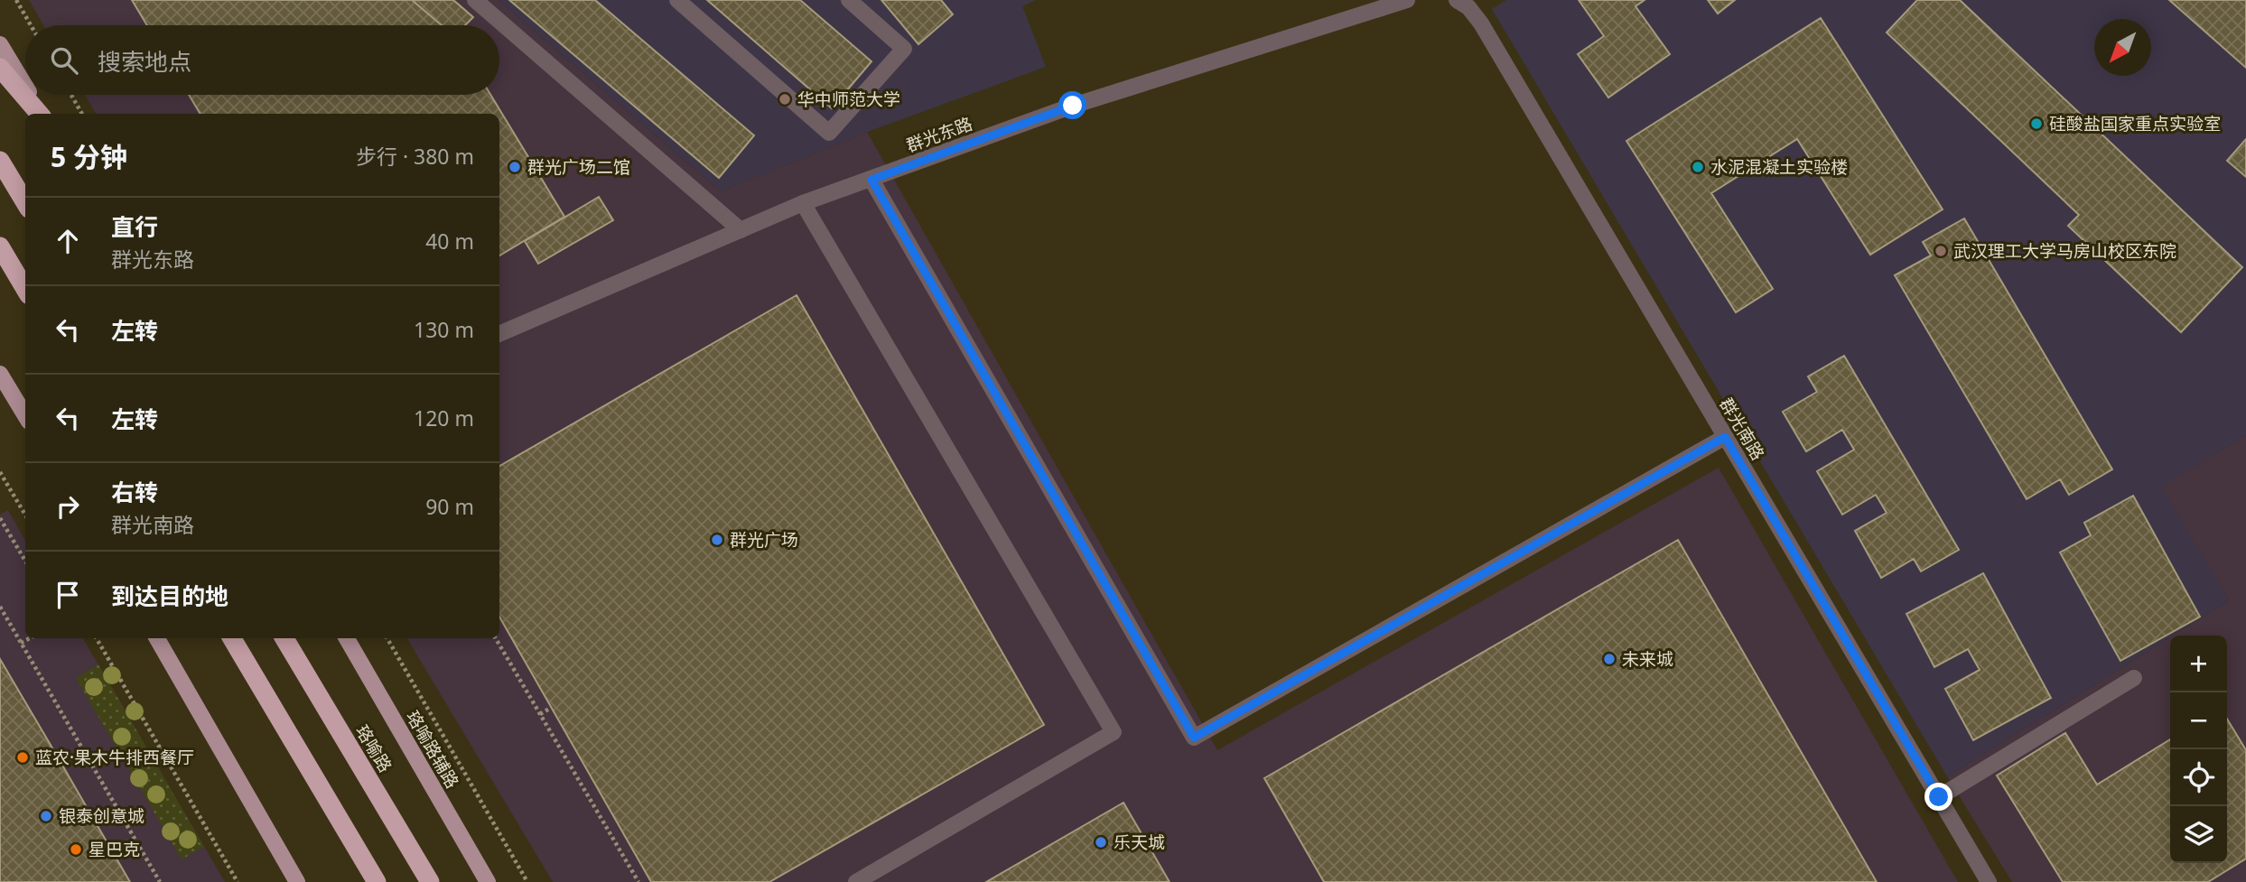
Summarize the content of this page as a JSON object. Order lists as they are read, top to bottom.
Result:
{
  "streets": {
    "highway": ["珞喻路"],
    "main road": ["珞喻路辅路"],
    "street": ["群光东路", "群光南路"]
  },
  "places": [
    "华中师范大学",
    "硅酸盐国家重点实验室",
    "群光广场二馆",
    "水泥混凝土实验楼",
    "武汉理工大学马房山校区东院",
    "群光广场",
    "未来城",
    "蓝农·果木牛排西餐厅",
    "银泰创意城",
    "乐天城",
    "星巴克"
  ],
  "north": "bottom left",
  "page": {
    "search": "搜索地点",
    "heading": ["5 分钟", "步行 · 380 m"],
    "list": [
      ["直行", "群光东路", "40 m"],
      ["左转", "130 m"],
      ["左转", "120 m"],
      ["右转", "群光南路", "90 m"],
      "到达目的地"
    ],
    "map_buttons": ["+", "−"]
  }
}
